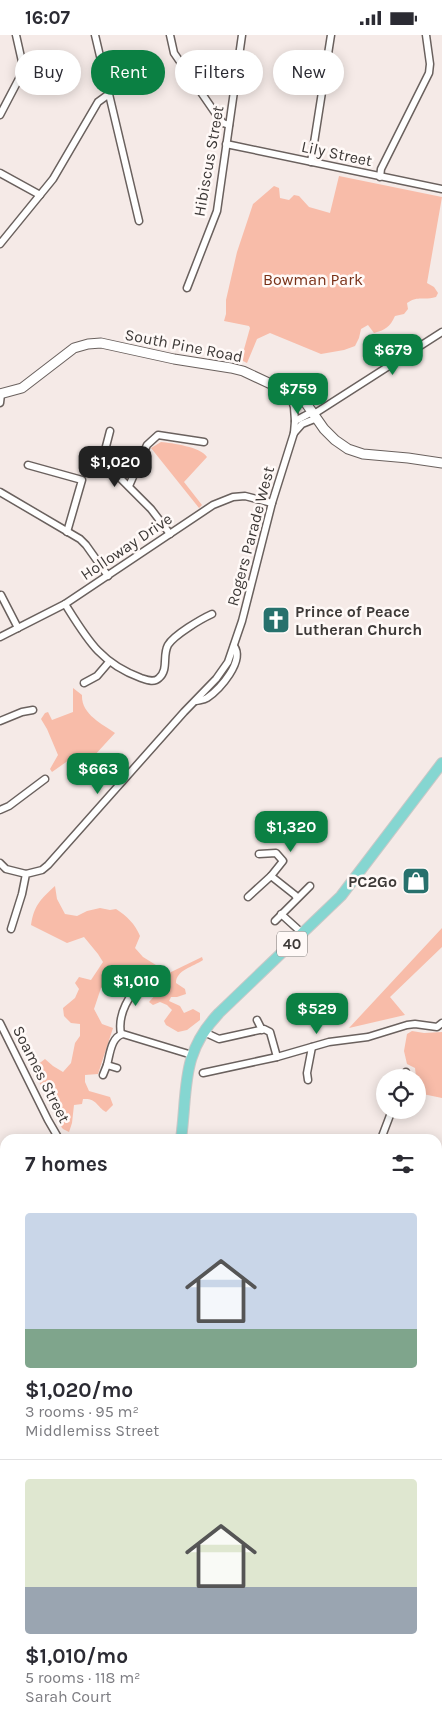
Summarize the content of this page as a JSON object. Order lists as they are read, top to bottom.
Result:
{
  "streets": {
    "main road": ["South Pine Road", "40"],
    "street": [
      "Lily Street",
      "Hibiscus Street",
      "Rogers Parade West",
      "Holloway Drive",
      "Soames Street"
    ]
  },
  "crossings": [
    ["Lily Street", "Hibiscus Street"],
    ["South Pine Road", "Rogers Parade West"],
    ["Rogers Parade West", "Holloway Drive"]
  ],
  "parks": ["Bowman Park"],
  "places": {
    "church": ["Prince of Peace Lutheran Church"],
    "shop": ["PC2Go"]
  },
  "page": {
    "status": "16:07",
    "chip": [
      "Buy",
      "Rent",
      "Filters",
      "New"
    ],
    "price": [
      "$679",
      "$759",
      "$1,020",
      "$663",
      "$1,320",
      "$1,010",
      "$529"
    ],
    "heading": "7 homes",
    "list": [
      {
        "name": "$1,020/mo",
        "note": "3 rooms · 95 m² · Middlemiss Street"
      },
      {
        "name": "$1,010/mo",
        "note": "5 rooms · 118 m² · Sarah Court"
      }
    ]
  }
}
